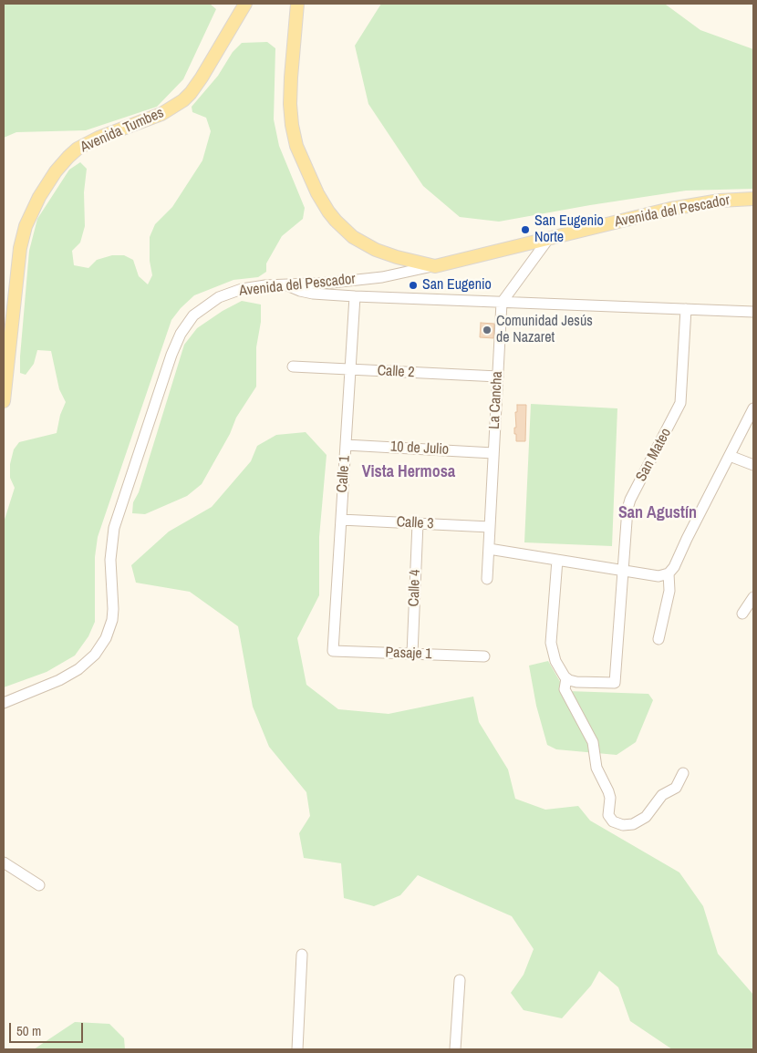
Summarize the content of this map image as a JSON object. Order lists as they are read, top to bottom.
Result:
{
  "streets": {
    "main road": ["Avenida Tumbes", "Avenida del Pescador"],
    "street": [
      "Calle 2",
      "La Cancha",
      "10 de Julio",
      "San Mateo",
      "Calle 1",
      "Calle 3",
      "Calle 4",
      "Pasaje 1"
    ]
  },
  "crossings": [
    ["Calle 2", "La Cancha"],
    ["Calle 2", "Calle 1"],
    ["La Cancha", "10 de Julio"],
    ["La Cancha", "Calle 3"],
    ["10 de Julio", "Calle 1"],
    ["Calle 1", "Calle 3"],
    ["Calle 1", "Pasaje 1"],
    ["Calle 3", "Calle 4"],
    ["Calle 4", "Pasaje 1"]
  ],
  "districts": ["Vista Hermosa", "San Agustín"],
  "places": ["San Eugenio Norte", "San Eugenio", "Comunidad Jesús de Nazaret"],
  "scale_bar": "50 m"
}
